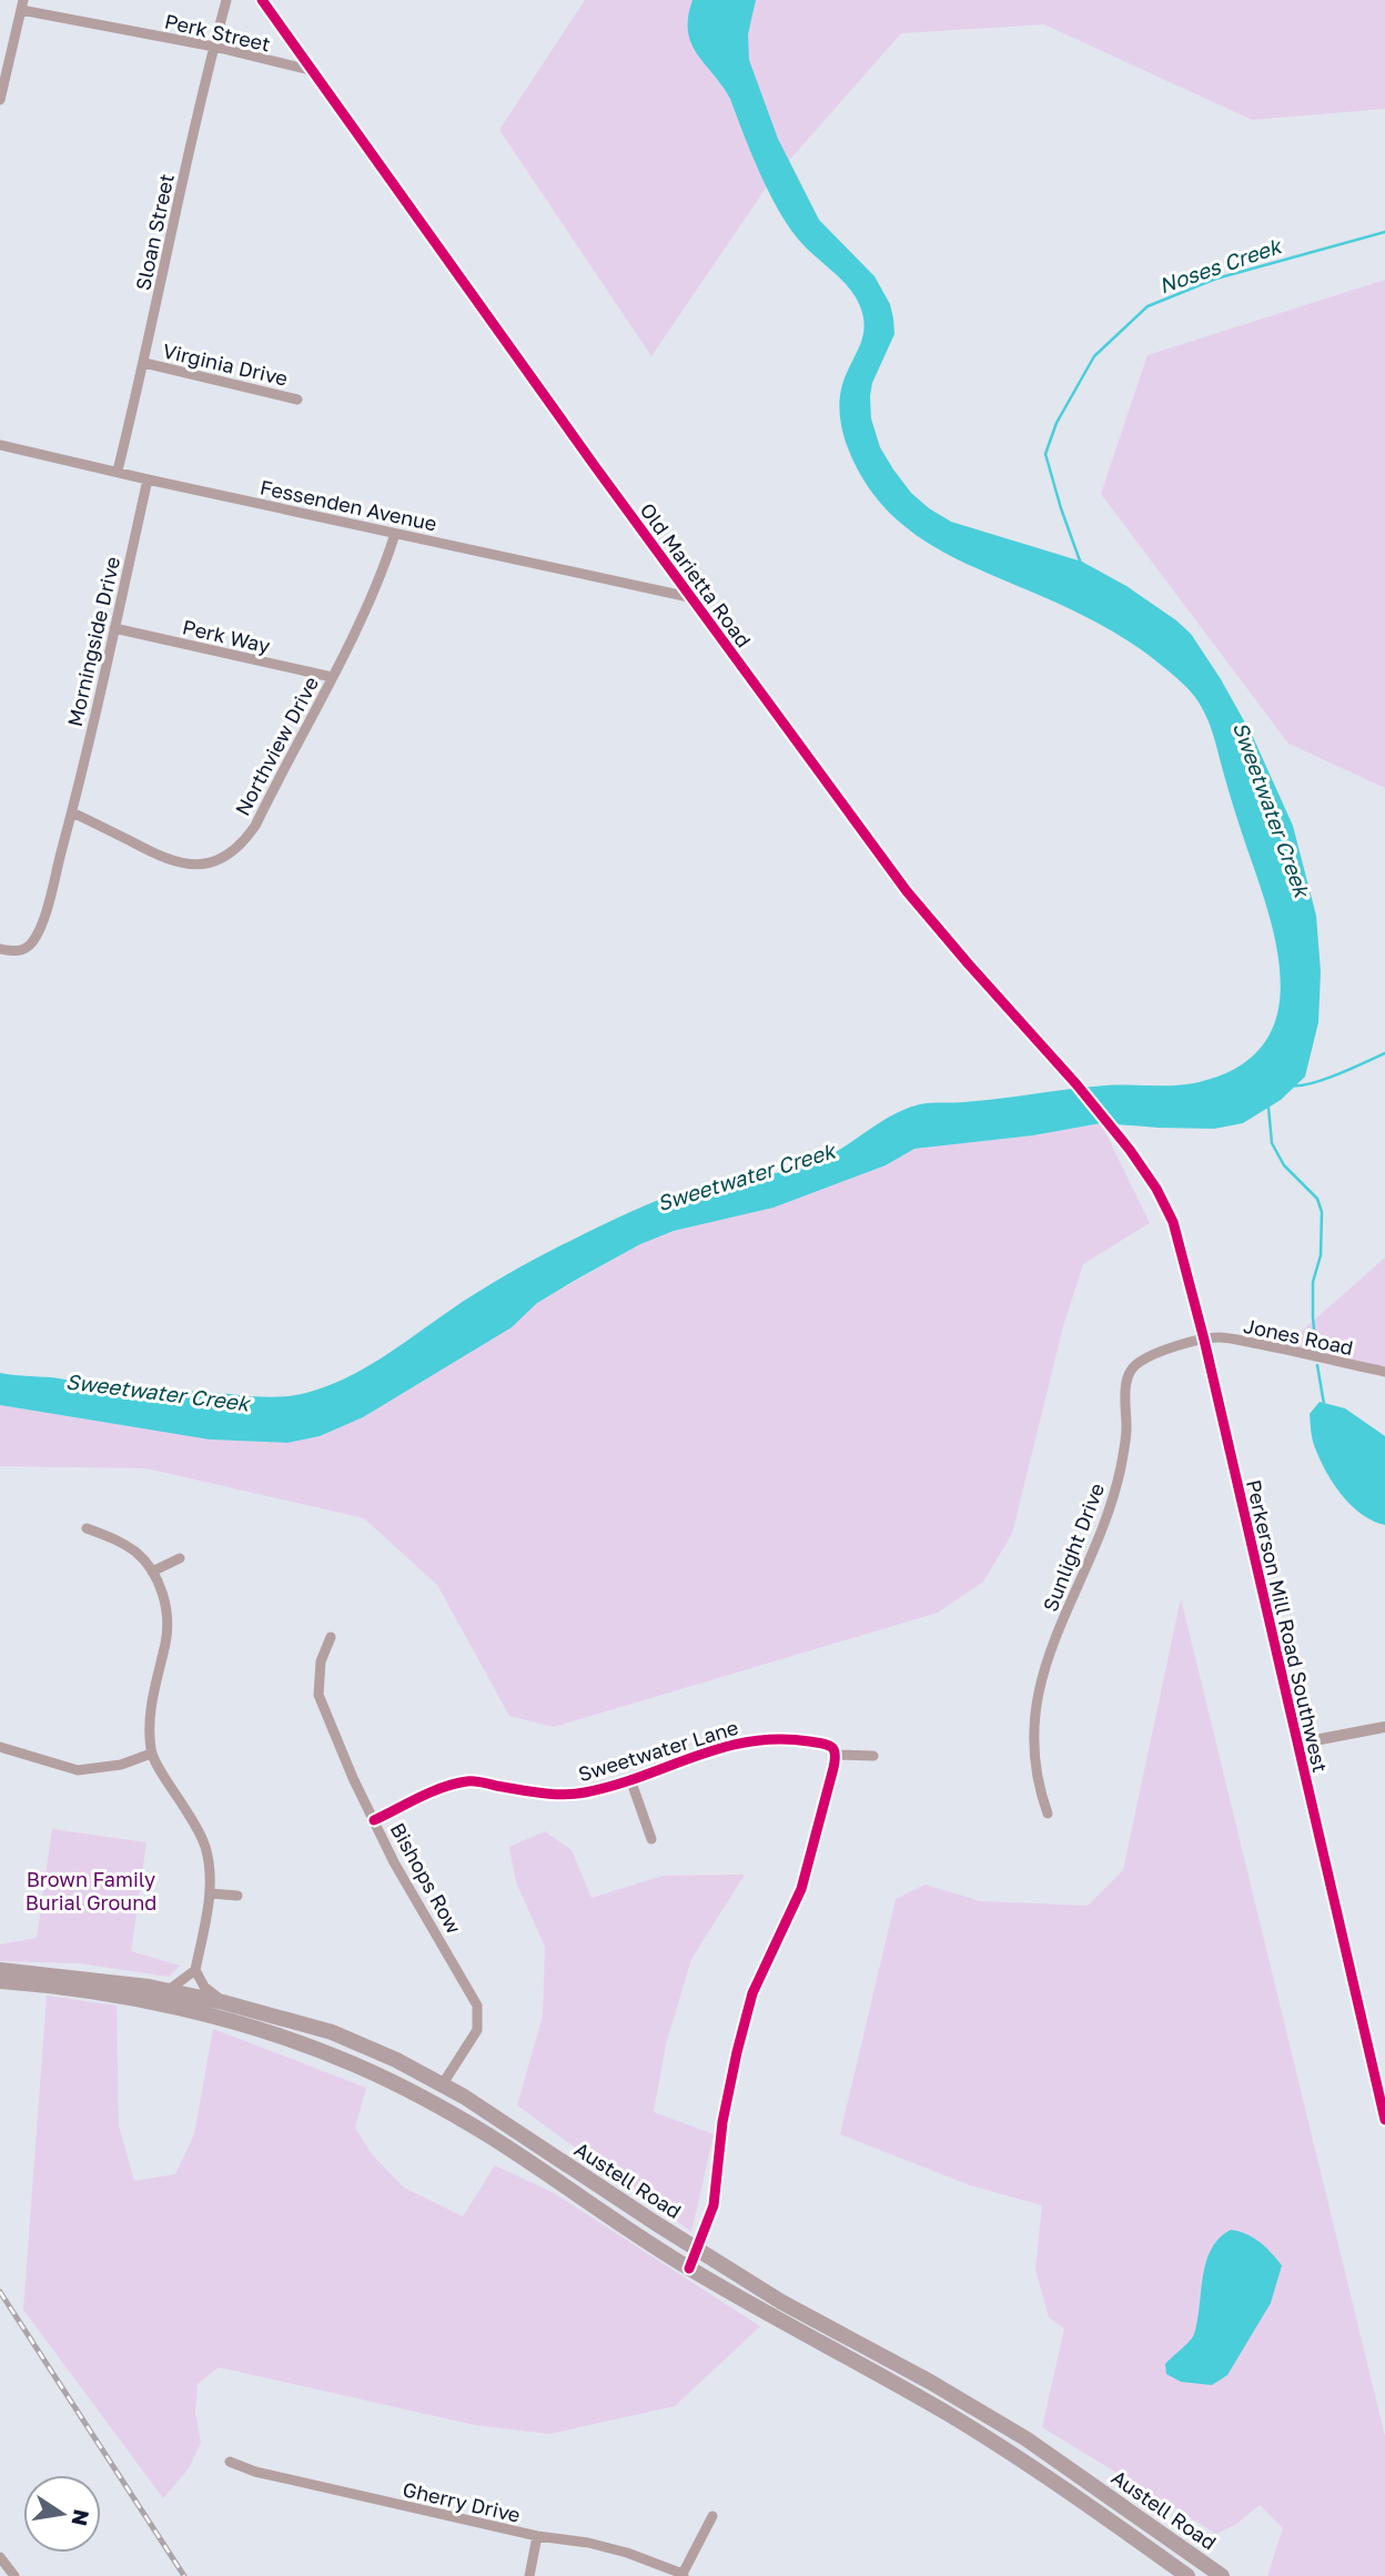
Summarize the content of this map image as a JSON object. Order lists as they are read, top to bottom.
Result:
{
  "streets": {
    "main road": ["Austell Road"],
    "street": [
      "Perk Street",
      "Sloan Street",
      "Virginia Drive",
      "Fessenden Avenue",
      "Old Marietta Road",
      "Perk Way",
      "Morningside Drive",
      "Northview Drive",
      "Jones Road",
      "Sunlight Drive",
      "Perkerson Mill Road Southwest",
      "Sweetwater Lane",
      "Bishops Row",
      "Gherry Drive"
    ]
  },
  "crossings": [
    ["Perk Street", "Sloan Street"],
    ["Perk Street", "Old Marietta Road"],
    ["Sloan Street", "Virginia Drive"],
    ["Sloan Street", "Fessenden Avenue"],
    ["Fessenden Avenue", "Old Marietta Road"],
    ["Fessenden Avenue", "Morningside Drive"],
    ["Fessenden Avenue", "Northview Drive"],
    ["Old Marietta Road", "Perkerson Mill Road Southwest"],
    ["Perk Way", "Morningside Drive"],
    ["Perk Way", "Northview Drive"],
    ["Morningside Drive", "Northview Drive"],
    ["Jones Road", "Sunlight Drive"],
    ["Jones Road", "Perkerson Mill Road Southwest"],
    ["Sunlight Drive", "Perkerson Mill Road Southwest"],
    ["Sweetwater Lane", "Bishops Row"],
    ["Bishops Row", "Austell Road"]
  ],
  "water": ["Noses Creek", "Sweetwater Creek"],
  "parks": ["Brown Family Burial Ground"],
  "north": "right"
}
